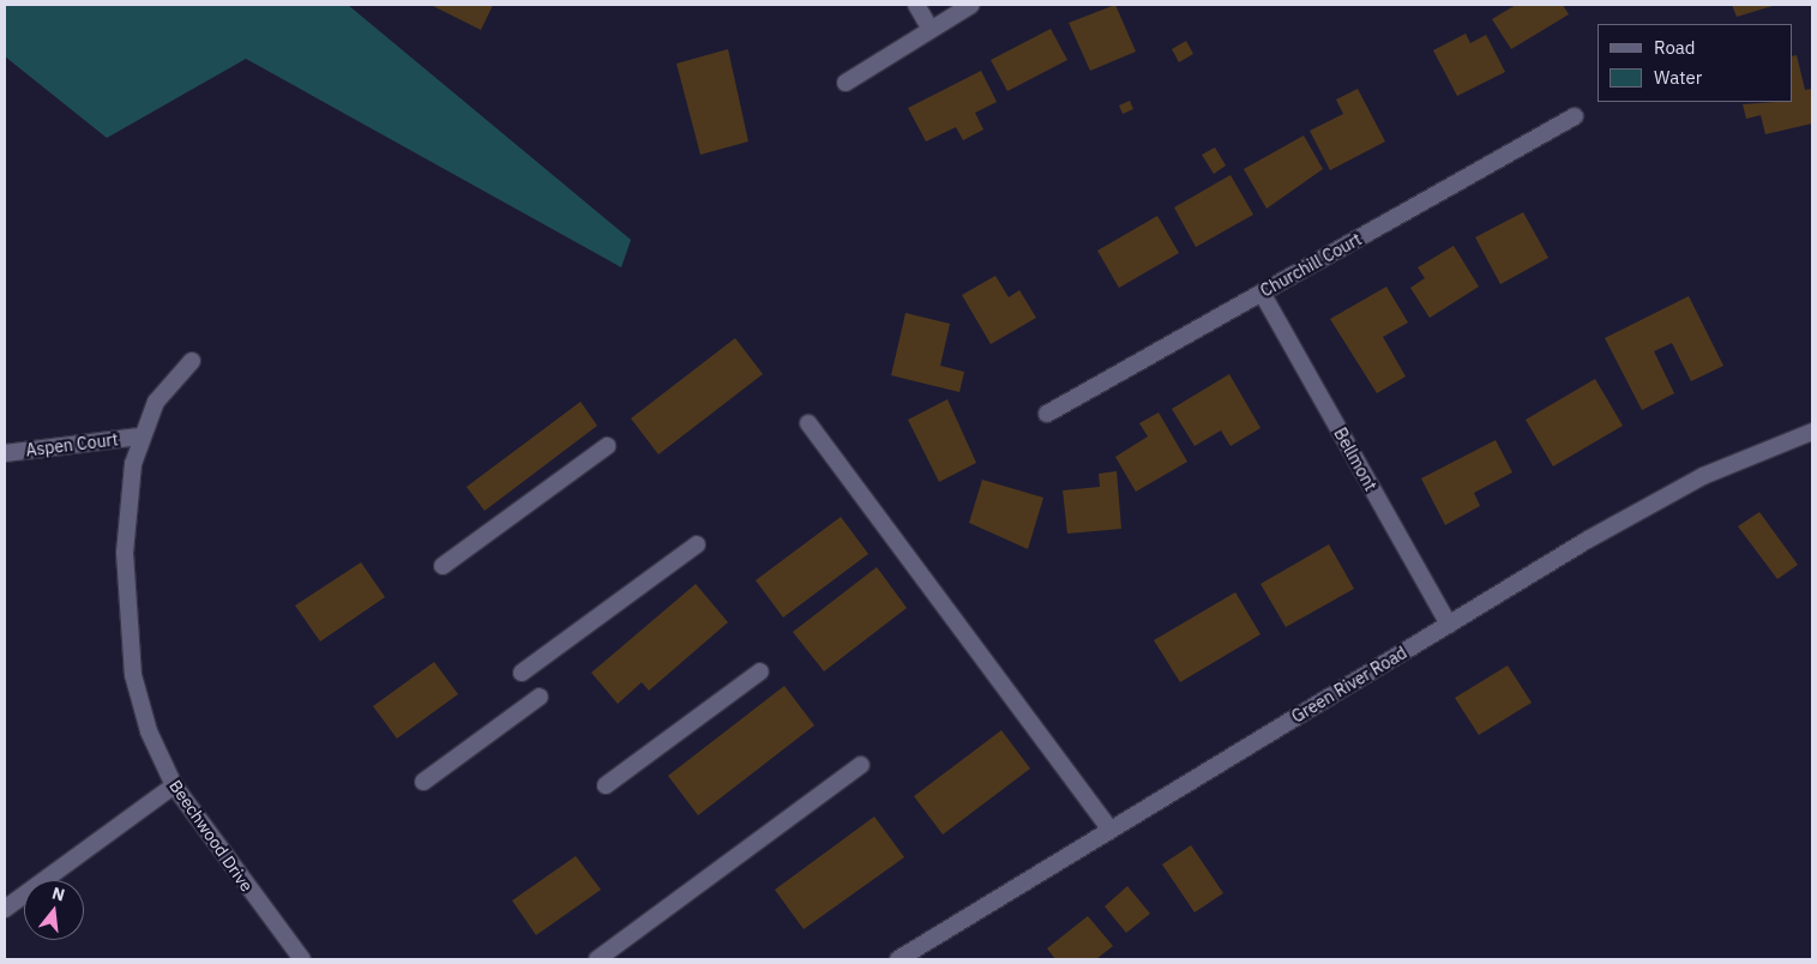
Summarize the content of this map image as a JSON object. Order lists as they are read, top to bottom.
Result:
{
  "streets": {
    "street": [
      "Churchill Court",
      "Aspen Court",
      "Bellmont",
      "Green River Road",
      "Beechwood Drive"
    ]
  },
  "crossings": [
    ["Churchill Court", "Bellmont"],
    ["Aspen Court", "Beechwood Drive"],
    ["Bellmont", "Green River Road"]
  ],
  "legend": ["Road", "Water"],
  "north": "top"
}
